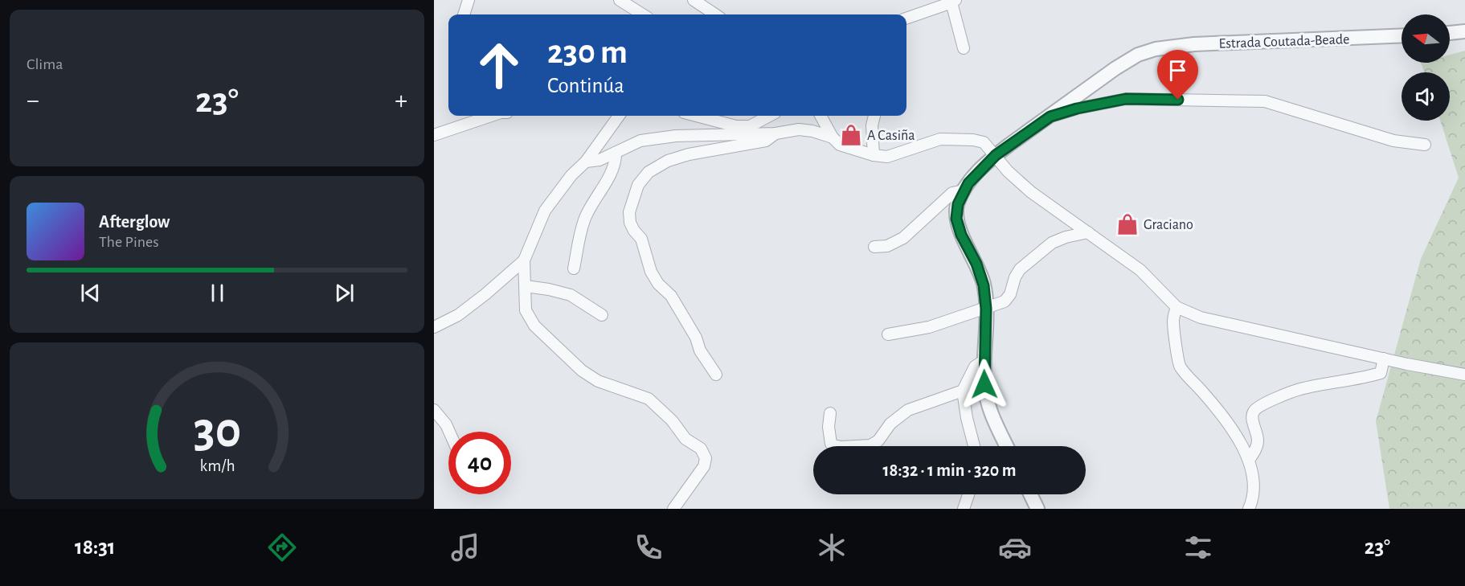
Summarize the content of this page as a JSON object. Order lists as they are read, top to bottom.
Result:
{
  "streets": {
    "street": ["Estrada Coutada-Beade"]
  },
  "places": {
    "shop": ["A Casiña", "Graciano"]
  },
  "north": "left",
  "page": {
    "tile": "Clima",
    "turn": ["230 m", "Continúa"],
    "heat": ["−", "23°", "+"],
    "song": ["Afterglow", "The Pines"],
    "limit": "40",
    "trip": "18:32 · 1 min · 320 m",
    "tabs": ["18:31", "23°"],
    "gauge": ["30", "km/h"]
  }
}
